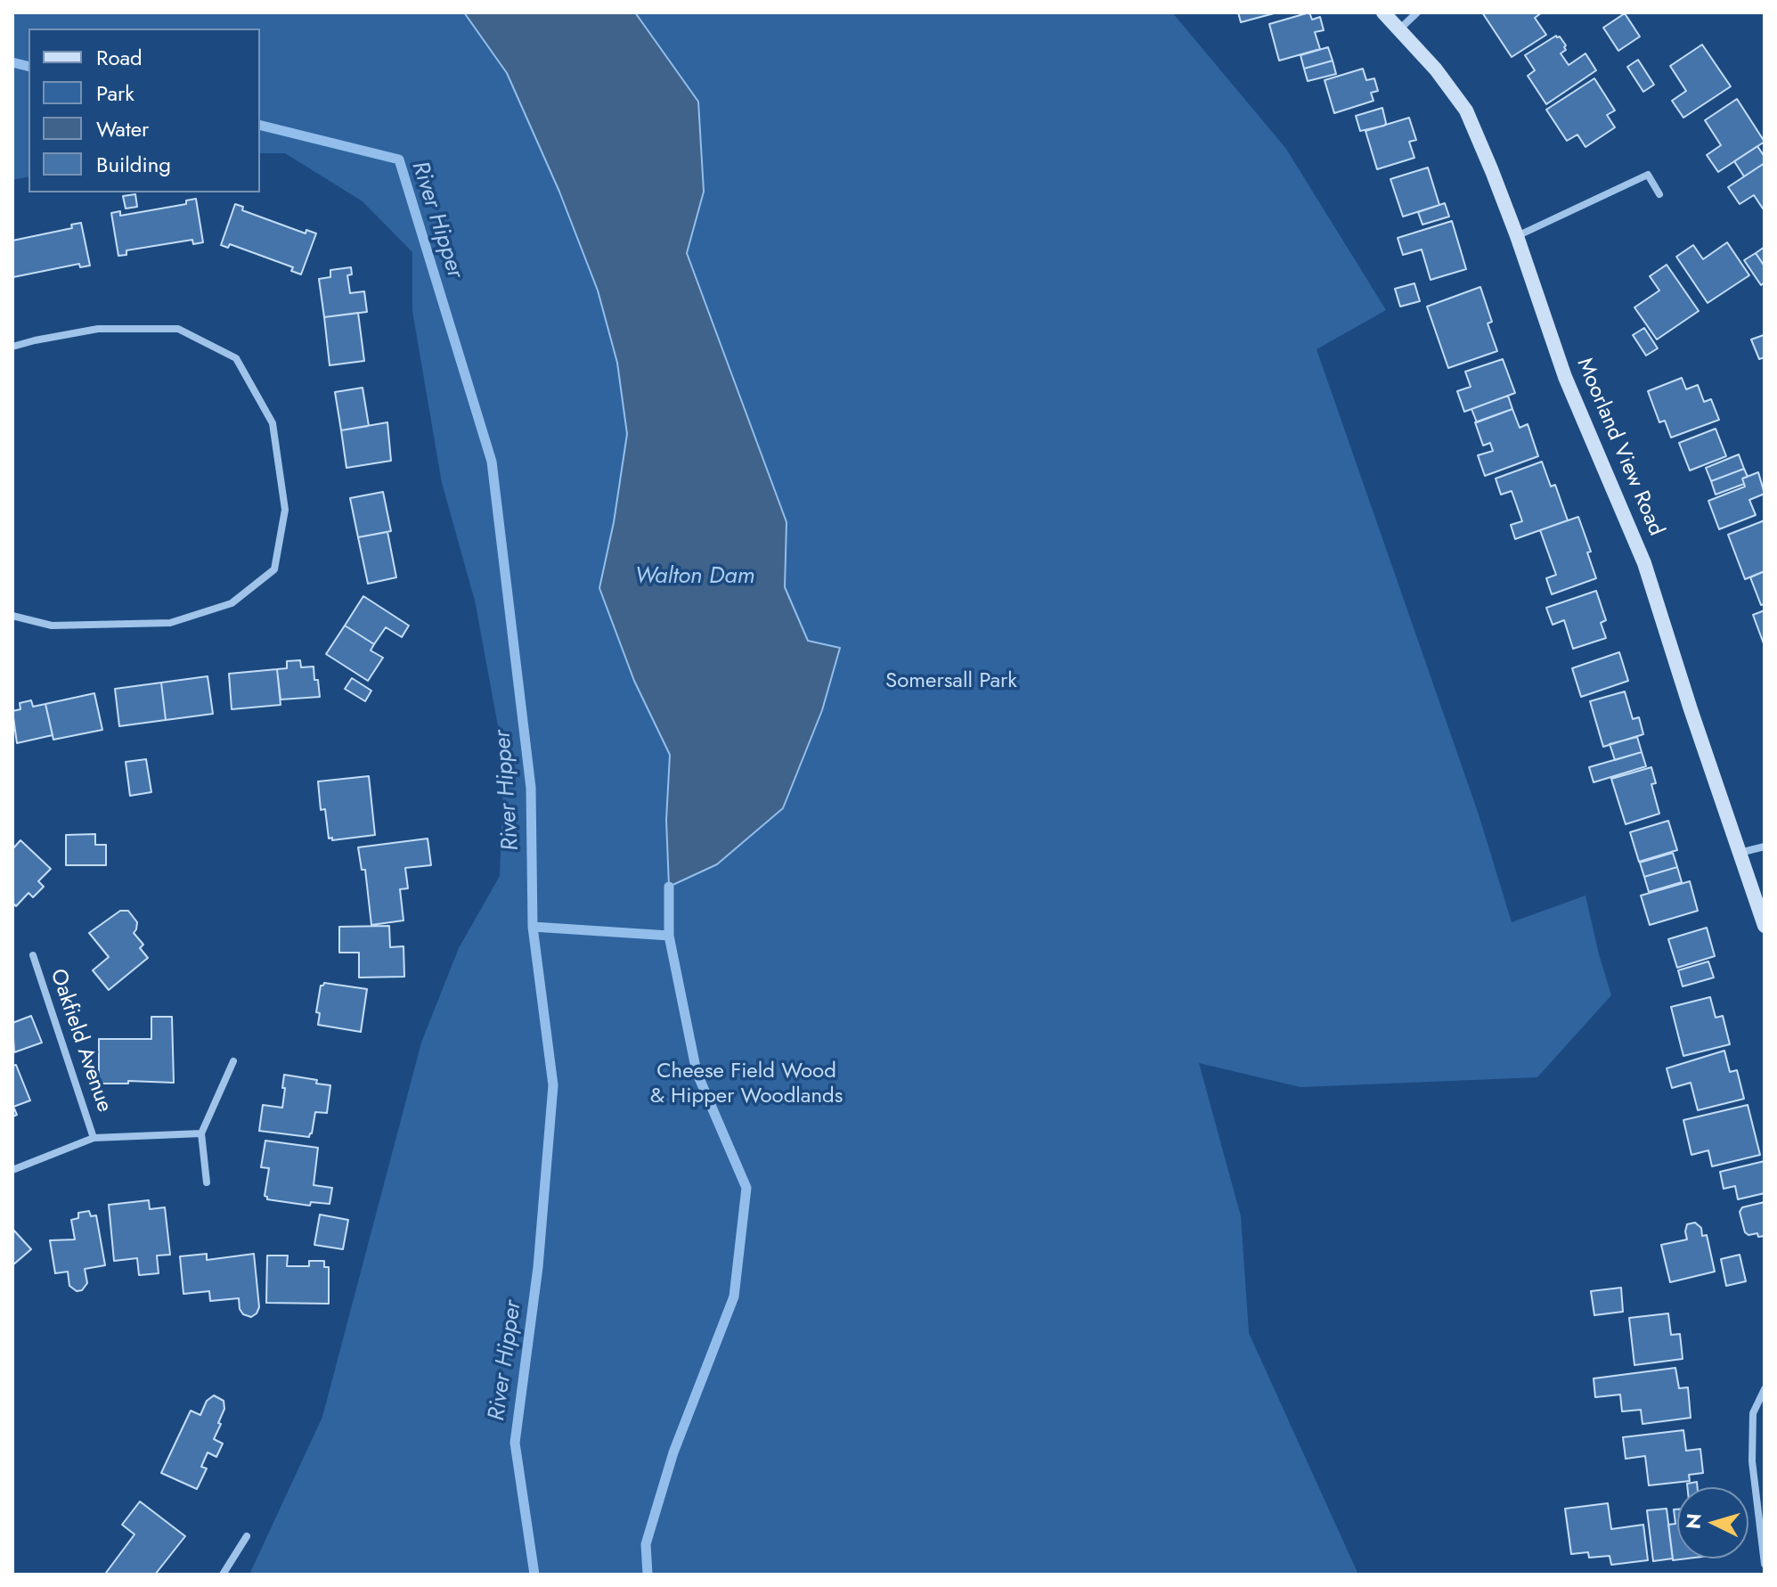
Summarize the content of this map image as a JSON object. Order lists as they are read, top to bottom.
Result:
{
  "streets": {
    "street": ["Moorland View Road", "Oakfield Avenue"]
  },
  "water": ["River Hipper", "Walton Dam"],
  "parks": ["Somersall Park", "Cheese Field Wood & Hipper Woodlands"],
  "legend": [
    "Road",
    "Park",
    "Water",
    "Building"
  ],
  "north": "left"
}
